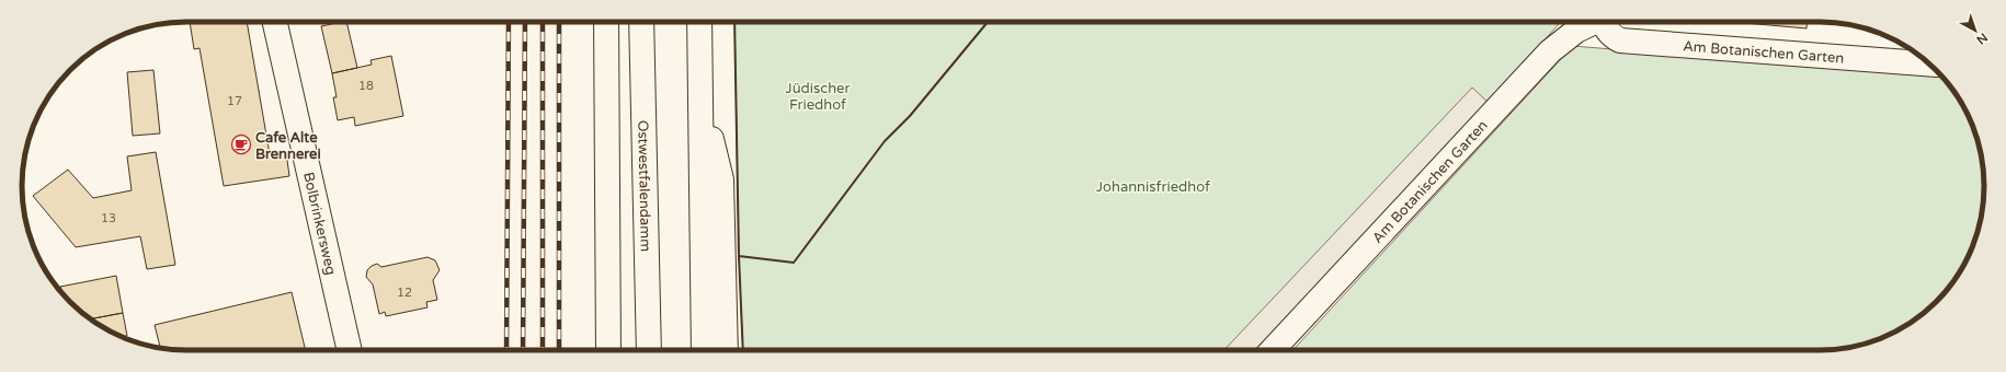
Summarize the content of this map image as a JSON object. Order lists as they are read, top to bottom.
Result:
{
  "streets": {
    "main road": ["Am Botanischen Garten", "Ostwestfalendamm", "Bolbrinkersweg"]
  },
  "parks": ["Jüdischer Friedhof", "Johannisfriedhof"],
  "places": {
    "cafe": ["Cafe Alte Brennerei"]
  },
  "house_numbers": [
    "18",
    "17",
    "13",
    "12"
  ],
  "north": "bottom right"
}
